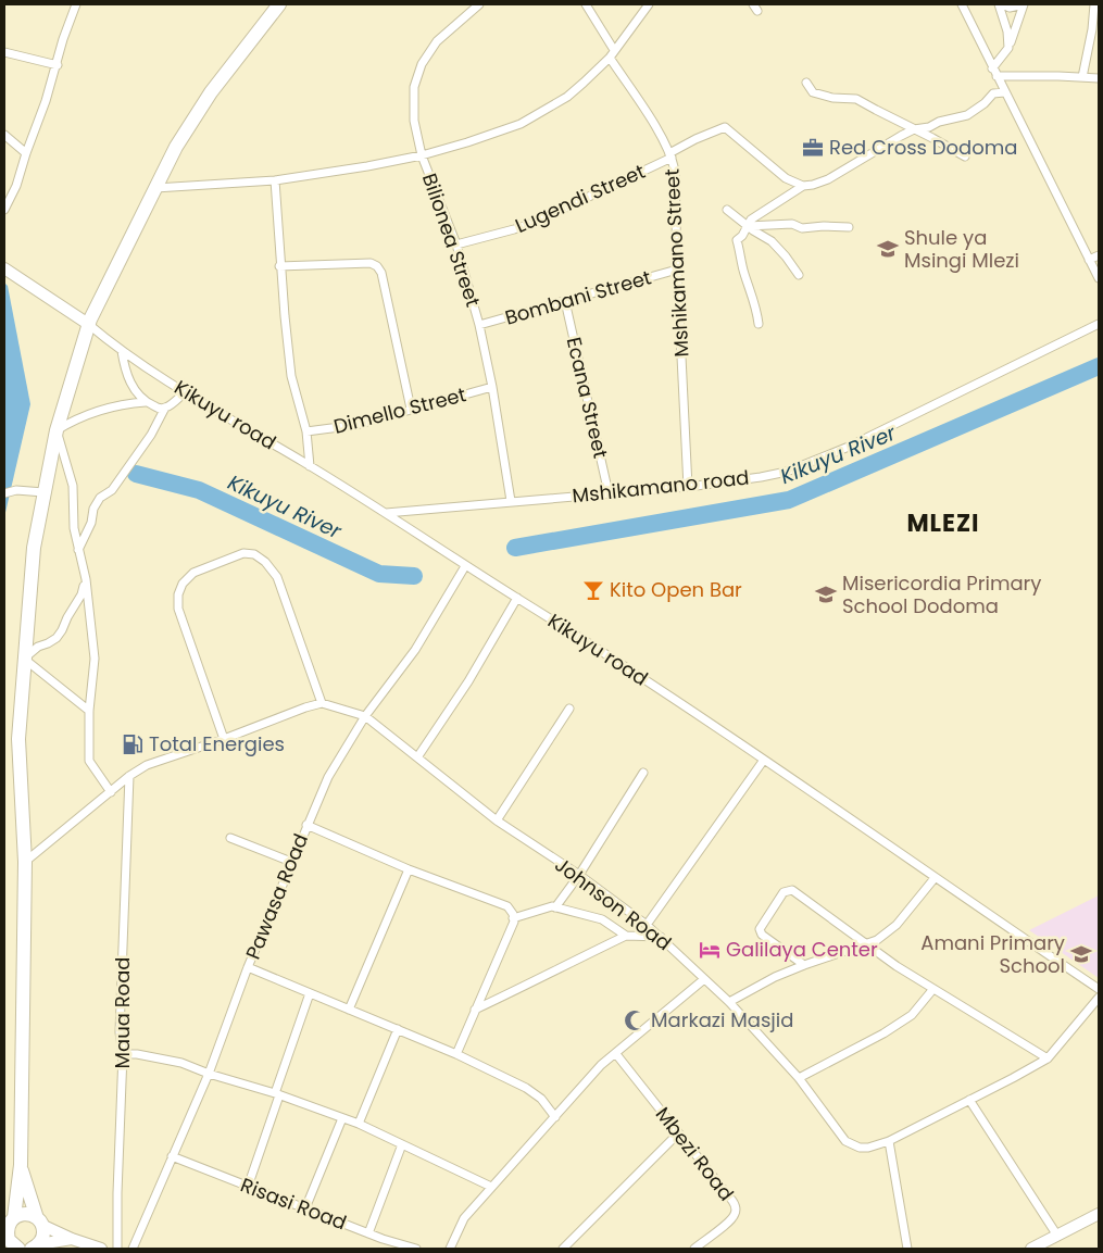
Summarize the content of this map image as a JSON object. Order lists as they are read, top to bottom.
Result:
{
  "streets": {
    "street": [
      "Lugendi Street",
      "Bilionea Street",
      "Mshikamano Street",
      "Bombani Street",
      "Ecana Street",
      "Dimello Street",
      "Kikuyu road",
      "Mshikamano road",
      "Pawasa Road",
      "Johnson Road",
      "Maua Road",
      "Mbezi Road",
      "Risasi Road"
    ]
  },
  "crossings": [
    ["Lugendi Street", "Bilionea Street"],
    ["Lugendi Street", "Mshikamano Street"],
    ["Bilionea Street", "Bombani Street"],
    ["Bilionea Street", "Dimello Street"],
    ["Bilionea Street", "Mshikamano road"],
    ["Mshikamano Street", "Bombani Street"],
    ["Mshikamano Street", "Mshikamano road"],
    ["Bombani Street", "Ecana Street"],
    ["Ecana Street", "Mshikamano road"],
    ["Kikuyu road", "Mshikamano road"],
    ["Kikuyu road", "Pawasa Road"],
    ["Pawasa Road", "Johnson Road"],
    ["Pawasa Road", "Risasi Road"]
  ],
  "districts": ["MLEZI"],
  "water": ["Kikuyu River"],
  "places": {
    "office": ["Red Cross Dodoma"],
    "school or university": ["Shule ya Msingi Mlezi", "Misericordia Primary School Dodoma", "Amani Primary School"],
    "bar": ["Kito Open Bar"],
    "fuel station": ["Total Energies"],
    "hotel": ["Galilaya Center"],
    "mosque": ["Markazi Masjid"]
  }
}
